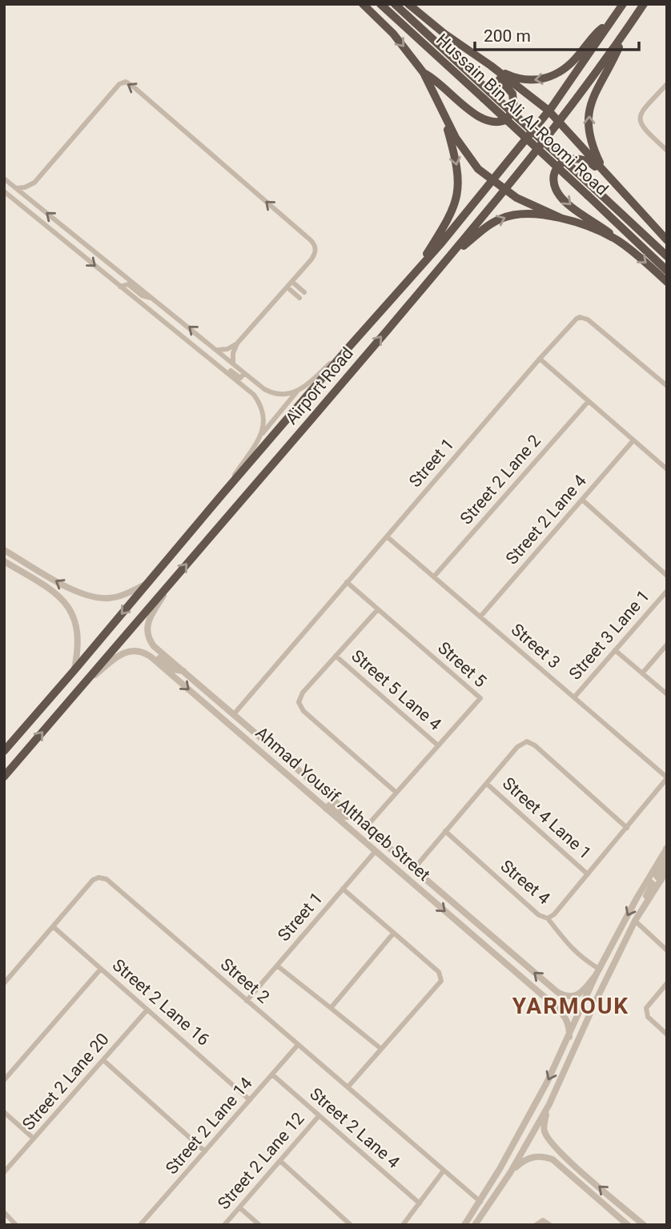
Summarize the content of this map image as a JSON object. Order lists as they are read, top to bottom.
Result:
{
  "streets": {
    "highway": ["Hussain Bin Ali Al-Roomi Road", "Airport Road"],
    "street": [
      "Street 1",
      "Street 2 Lane 2",
      "Street 2 Lane 4",
      "Street 3 Lane 1",
      "Street 3",
      "Street 5",
      "Street 5 Lane 4",
      "Ahmad Yousif Althaqeb Street",
      "Street 4 Lane 1",
      "Street 4",
      "Street 2",
      "Street 2 Lane 16",
      "Street 2 Lane 20",
      "Street 2 Lane 14",
      "Street 2 Lane 12"
    ]
  },
  "crossings": [
    ["Airport Road", "Ahmad Yousif Althaqeb Street"],
    ["Street 1", "Street 3"],
    ["Street 1", "Street 5"],
    ["Street 1", "Ahmad Yousif Althaqeb Street"],
    ["Street 1", "Street 2"],
    ["Street 2 Lane 2", "Street 3"],
    ["Street 2 Lane 4", "Street 3"],
    ["Street 2 Lane 4", "Street 2 Lane 14"],
    ["Street 2 Lane 4", "Street 2 Lane 12"],
    ["Street 3 Lane 1", "Street 3"],
    ["Street 3", "Street 4"],
    ["Street 5", "Street 5 Lane 4"],
    ["Street 5", "Ahmad Yousif Althaqeb Street"],
    ["Street 4 Lane 1", "Street 4"],
    ["Street 2", "Street 2 Lane 16"],
    ["Street 2", "Street 2 Lane 14"],
    ["Street 2 Lane 16", "Street 2 Lane 20"],
    ["Street 2 Lane 16", "Street 2 Lane 14"]
  ],
  "districts": ["YARMOUK"],
  "scale_bar": "200 m"
}
